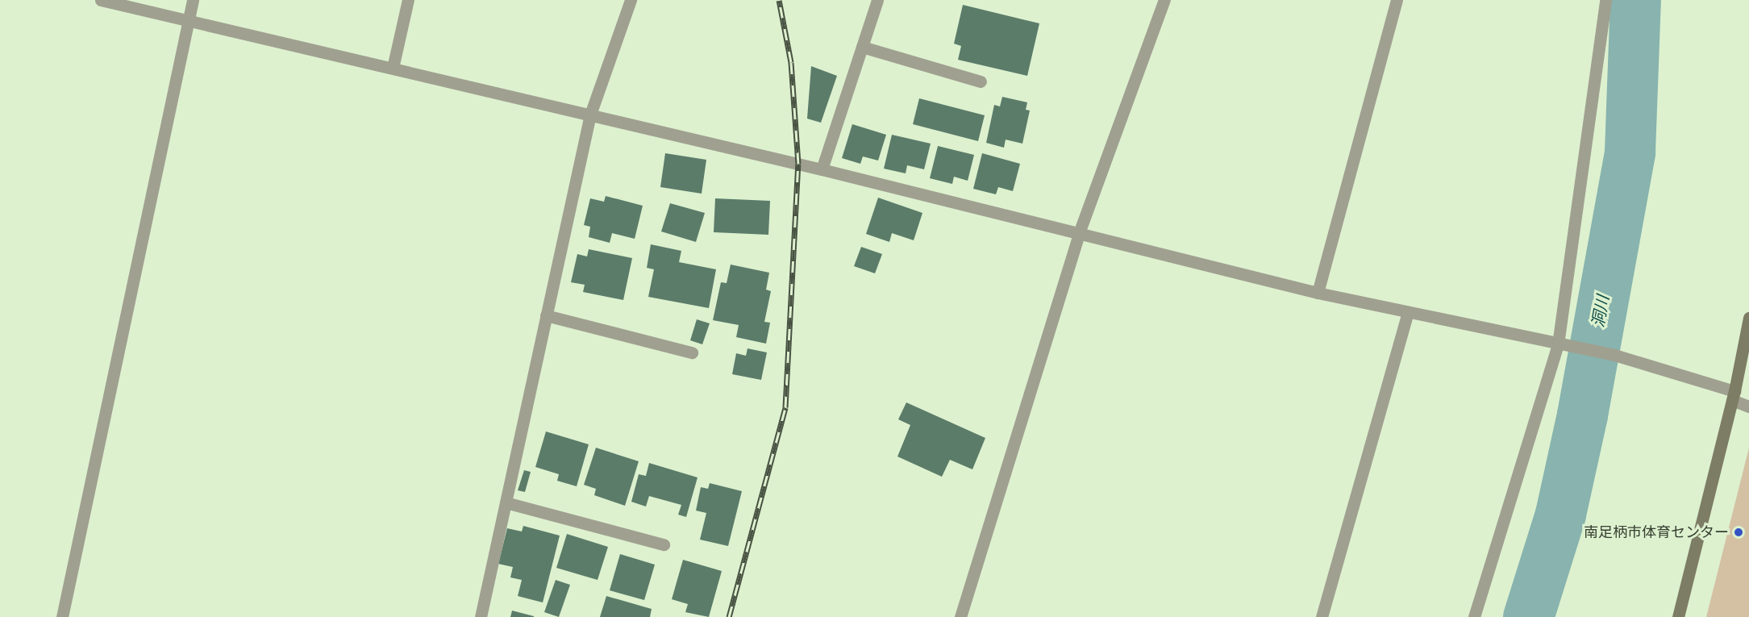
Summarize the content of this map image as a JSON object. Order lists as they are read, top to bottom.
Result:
{
  "water": ["洞川"],
  "places": ["南足柄市体育センター"]
}
